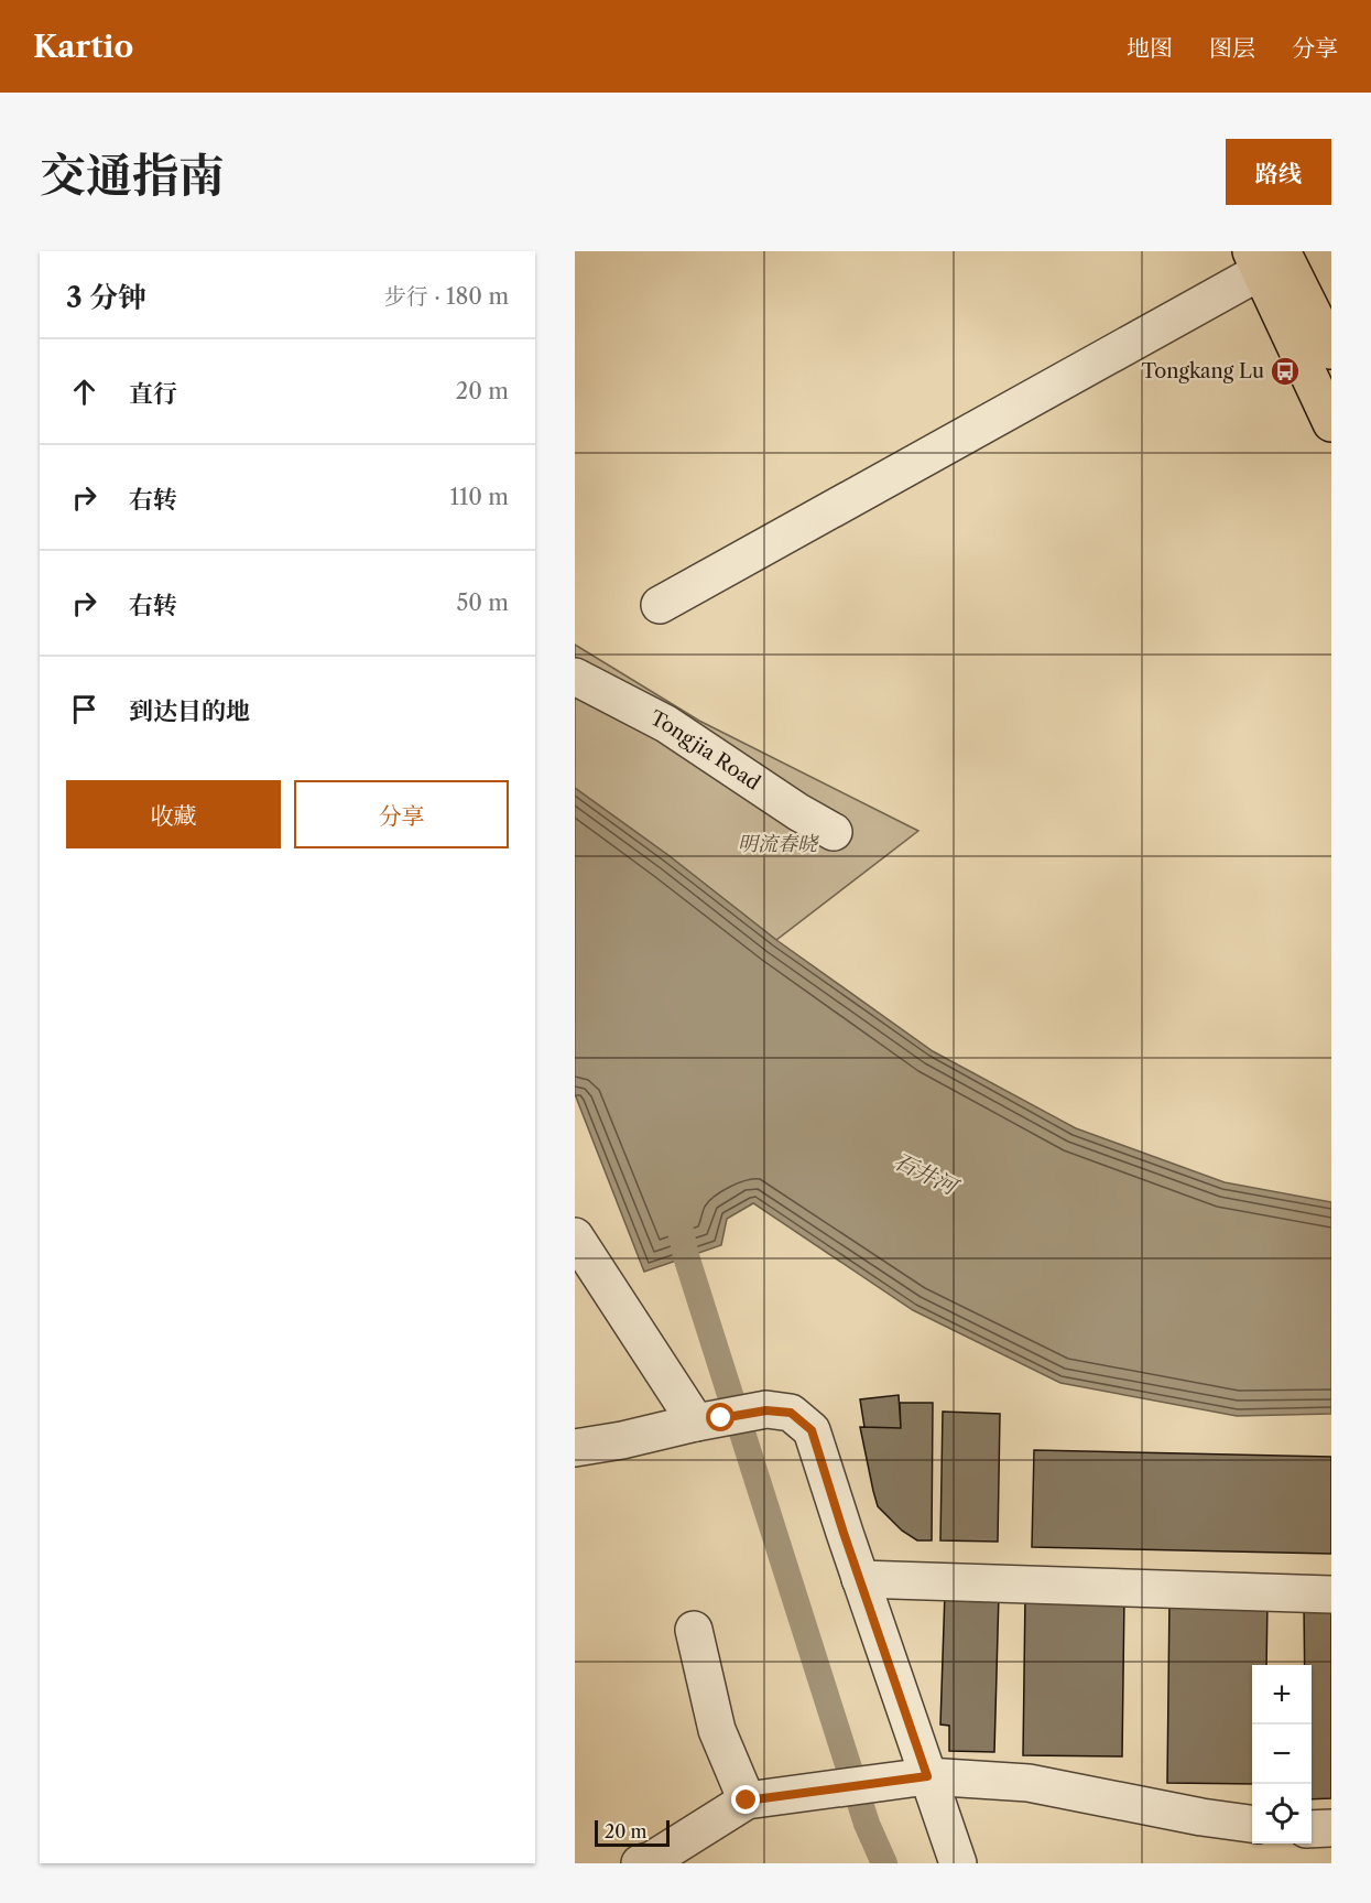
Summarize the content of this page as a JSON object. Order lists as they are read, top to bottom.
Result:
{
  "streets": {
    "street": ["Tongjia Road"]
  },
  "water": ["石井河"],
  "parks": ["明流春晓"],
  "places": {
    "bus stop": ["Tongkang Lu"]
  },
  "scale_bar": "20 m",
  "page": {
    "header": "Kartio",
    "nav": ["地图", "图层", "分享"],
    "title": "交通指南",
    "buttons": [
      "路线",
      ["收藏", "分享"]
    ],
    "heading": ["3 分钟", "步行 · 180 m"],
    "list": [
      ["直行", "20 m"],
      ["右转", "110 m"],
      ["右转", "50 m"],
      "到达目的地"
    ],
    "map_buttons": ["+", "−"],
    "scale": "20 m"
  }
}
